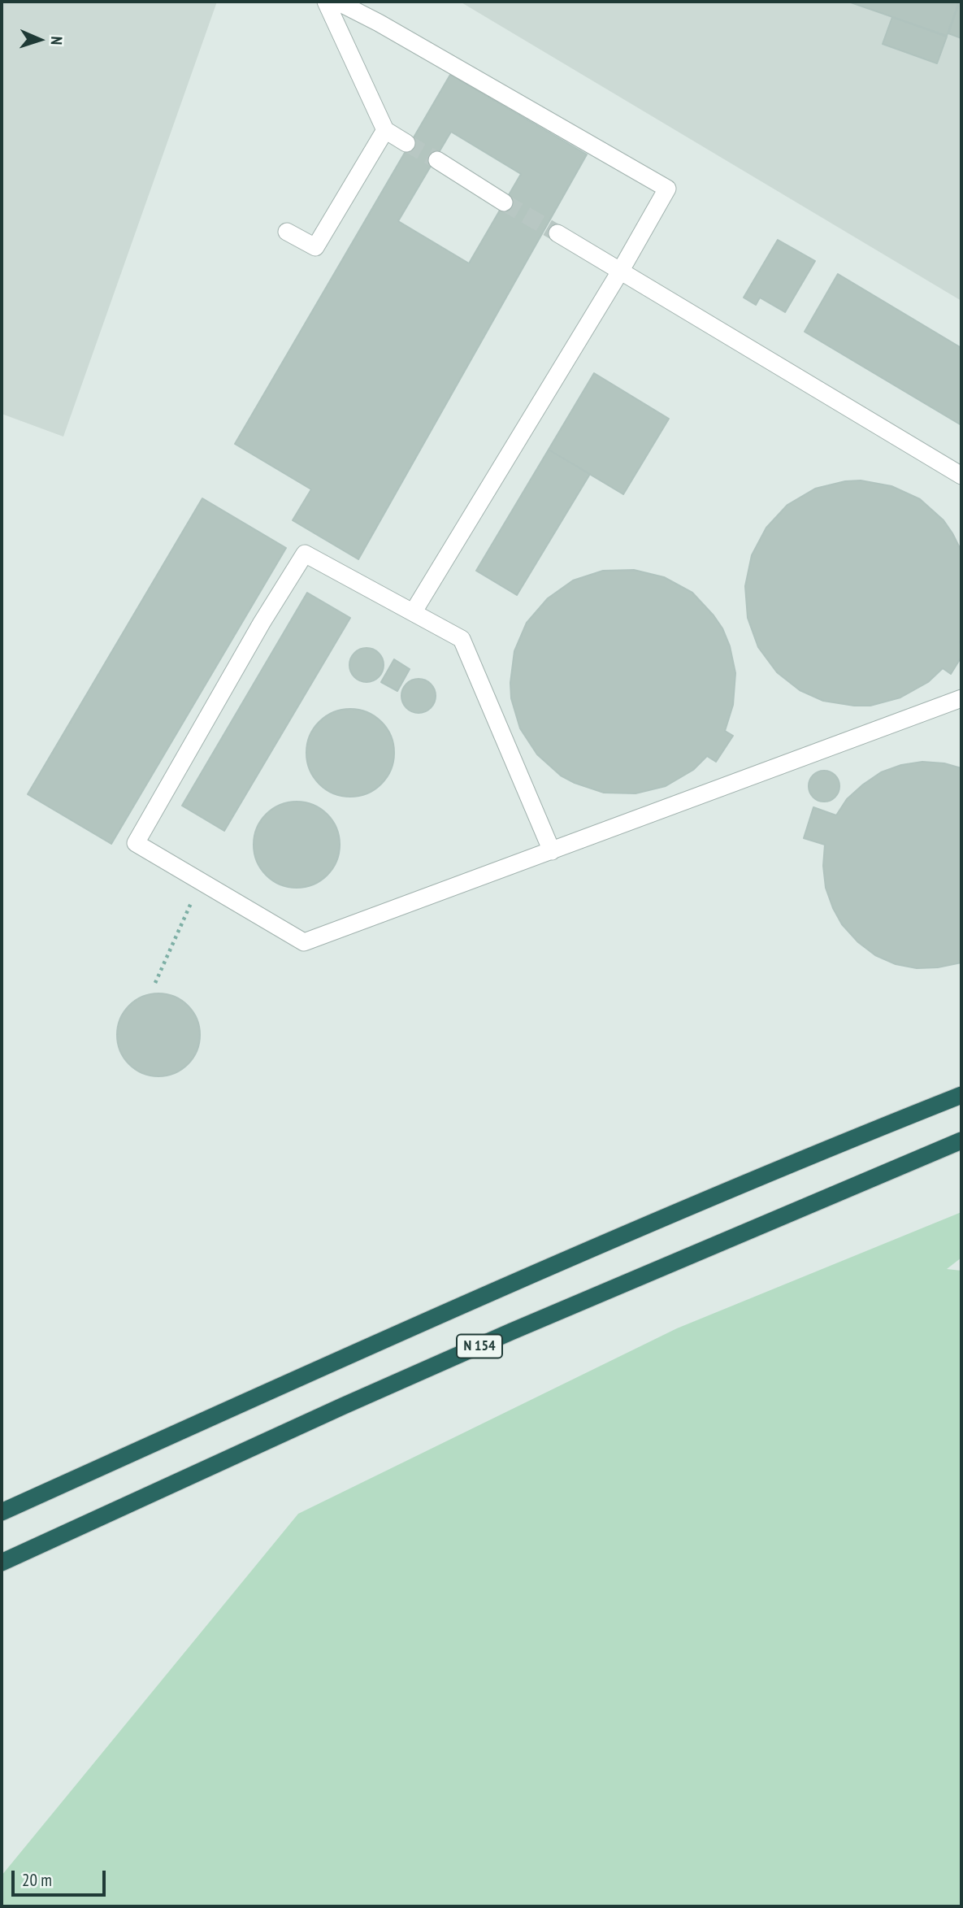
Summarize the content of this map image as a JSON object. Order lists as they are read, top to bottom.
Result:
{
  "streets": {
    "highway": ["N 154"]
  },
  "scale_bar": "20 m",
  "north": "right"
}
